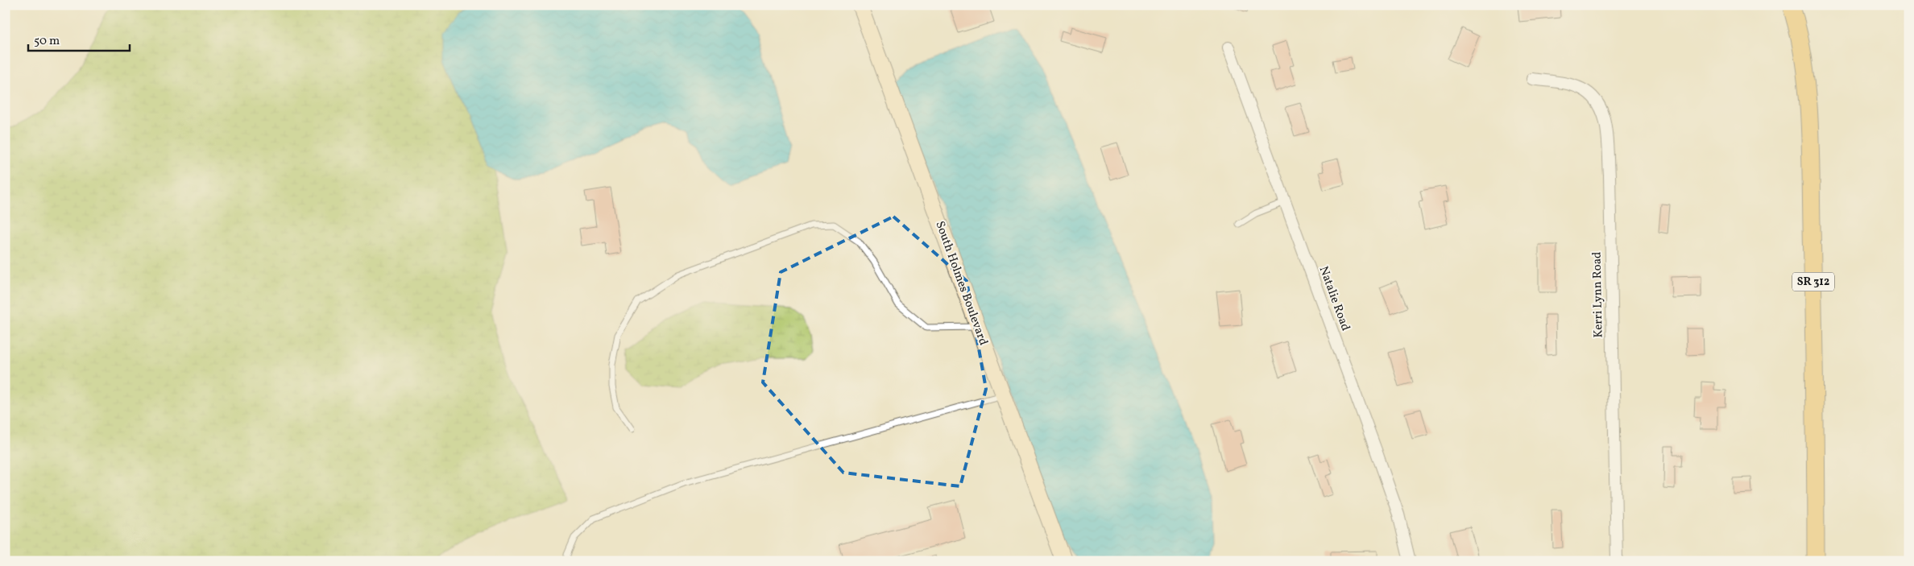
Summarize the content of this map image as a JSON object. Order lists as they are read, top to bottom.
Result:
{
  "streets": {
    "main road": ["SR 312", "South Holmes Boulevard"],
    "street": ["Kerri Lynn Road", "Natalie Road"]
  },
  "scale_bar": "50 m"
}
